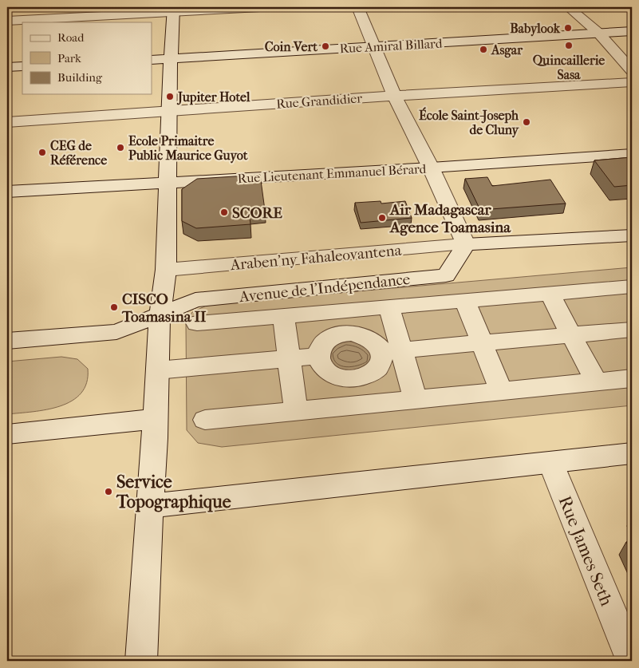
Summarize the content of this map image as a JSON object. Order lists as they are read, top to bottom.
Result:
{
  "streets": {
    "street": [
      "Rue Amiral Billard",
      "Rue Grandidier",
      "Rue Lieutenant Emmanuel Bérard",
      "Araben'ny Fahaleovantena",
      "Avenue de l'Indépendance",
      "Rue James Seth"
    ]
  },
  "crossings": [
    ["Araben'ny Fahaleovantena", "Avenue de l'Indépendance"]
  ],
  "places": [
    "Babylook",
    "Quincaillerie Sasa",
    "Coin Vert",
    "Asgar",
    "Jupiter Hotel",
    "École Saint-Joseph de Cluny",
    "Ecole Primaitre Public Maurice Guyot",
    "CEG de Référence",
    "SCORE",
    "Air Madagascar Agence Toamasina",
    "CISCO Toamasina II",
    "Service Topographique"
  ],
  "legend": ["Road", "Park", "Building"]
}
